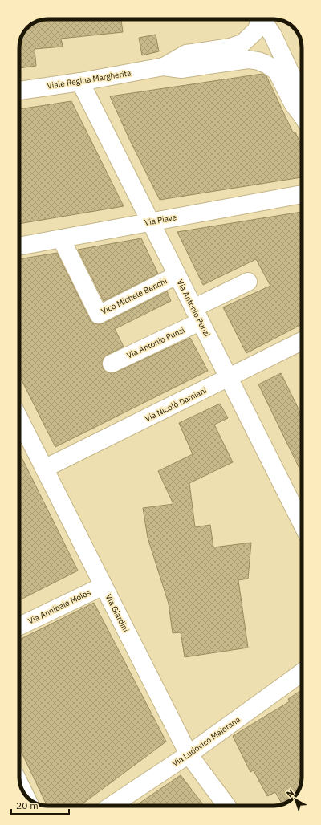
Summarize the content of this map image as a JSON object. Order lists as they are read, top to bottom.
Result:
{
  "streets": {
    "street": [
      "Viale Regina Margherita",
      "Via Piave",
      "Vico Michele Benchi",
      "Vía Antonio Punzi",
      "Via Antonio Punzi",
      "Via Nicolò Damiani",
      "Via Annibale Moles",
      "Via Giardini",
      "Via Ludovico Maiorana"
    ]
  },
  "crossings": [
    ["Viale Regina Margherita", "Vía Antonio Punzi"],
    ["Via Piave", "Vico Michele Benchi"],
    ["Via Piave", "Vía Antonio Punzi"],
    ["Vico Michele Benchi", "Vía Antonio Punzi"],
    ["Vía Antonio Punzi", "Via Antonio Punzi"],
    ["Vía Antonio Punzi", "Via Nicolò Damiani"],
    ["Via Nicolò Damiani", "Via Giardini"],
    ["Via Annibale Moles", "Via Giardini"],
    ["Via Giardini", "Via Ludovico Maiorana"]
  ],
  "scale_bar": "20 m",
  "north": "top left"
}
